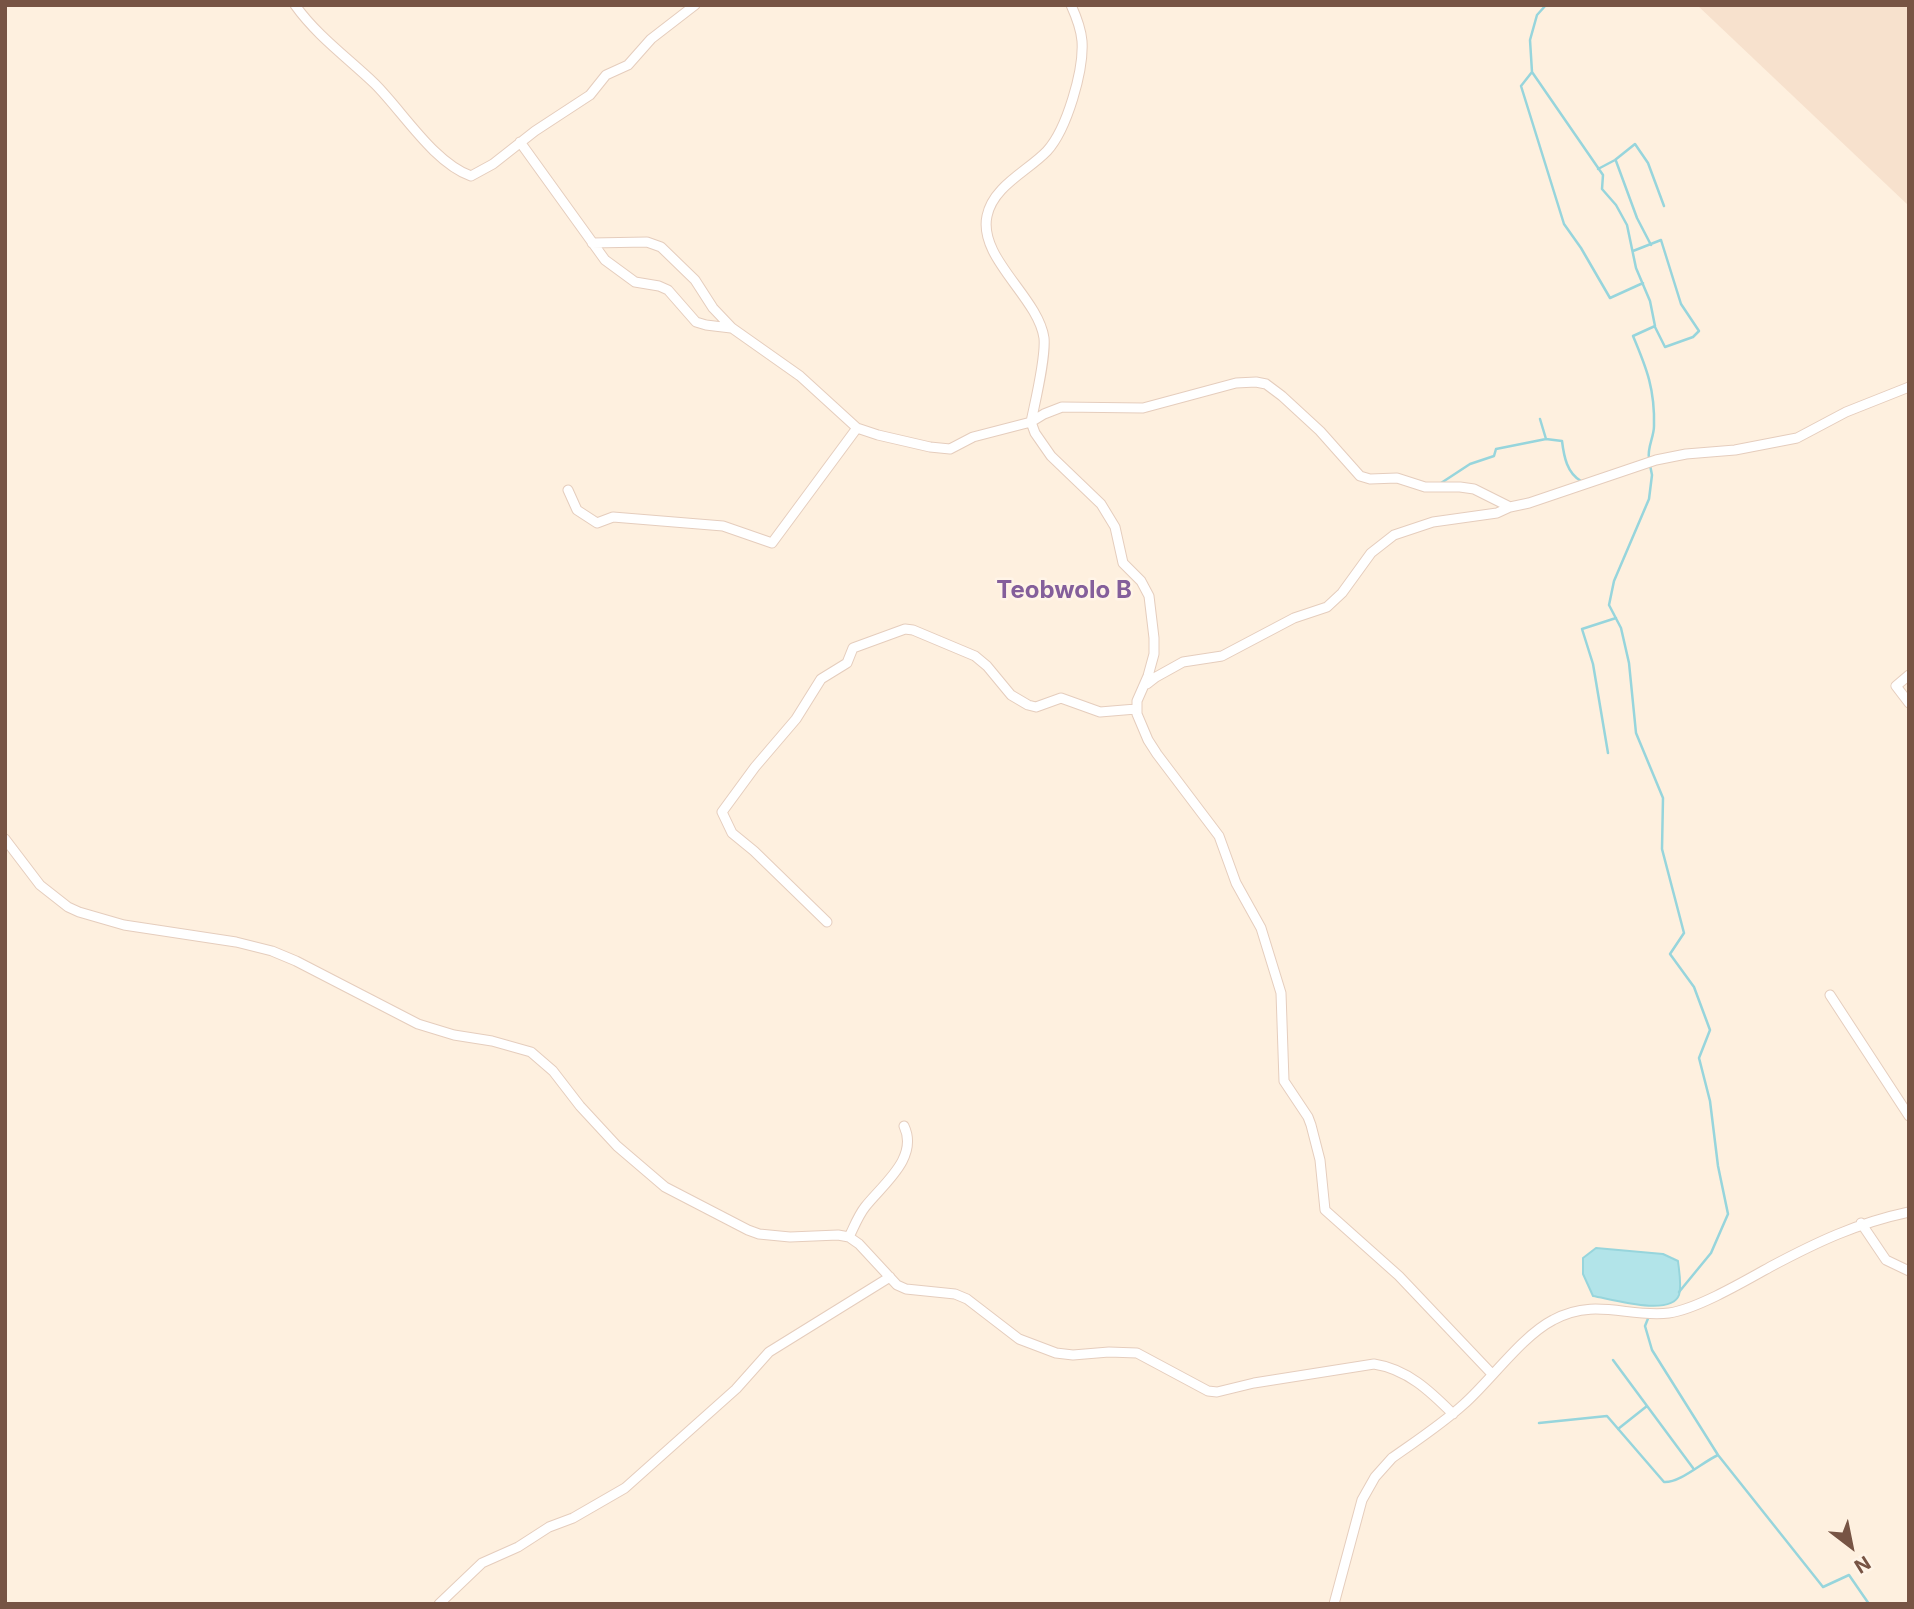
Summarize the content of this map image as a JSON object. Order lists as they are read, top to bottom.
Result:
{
  "districts": ["Teobwolo B"],
  "north": "bottom right"
}
